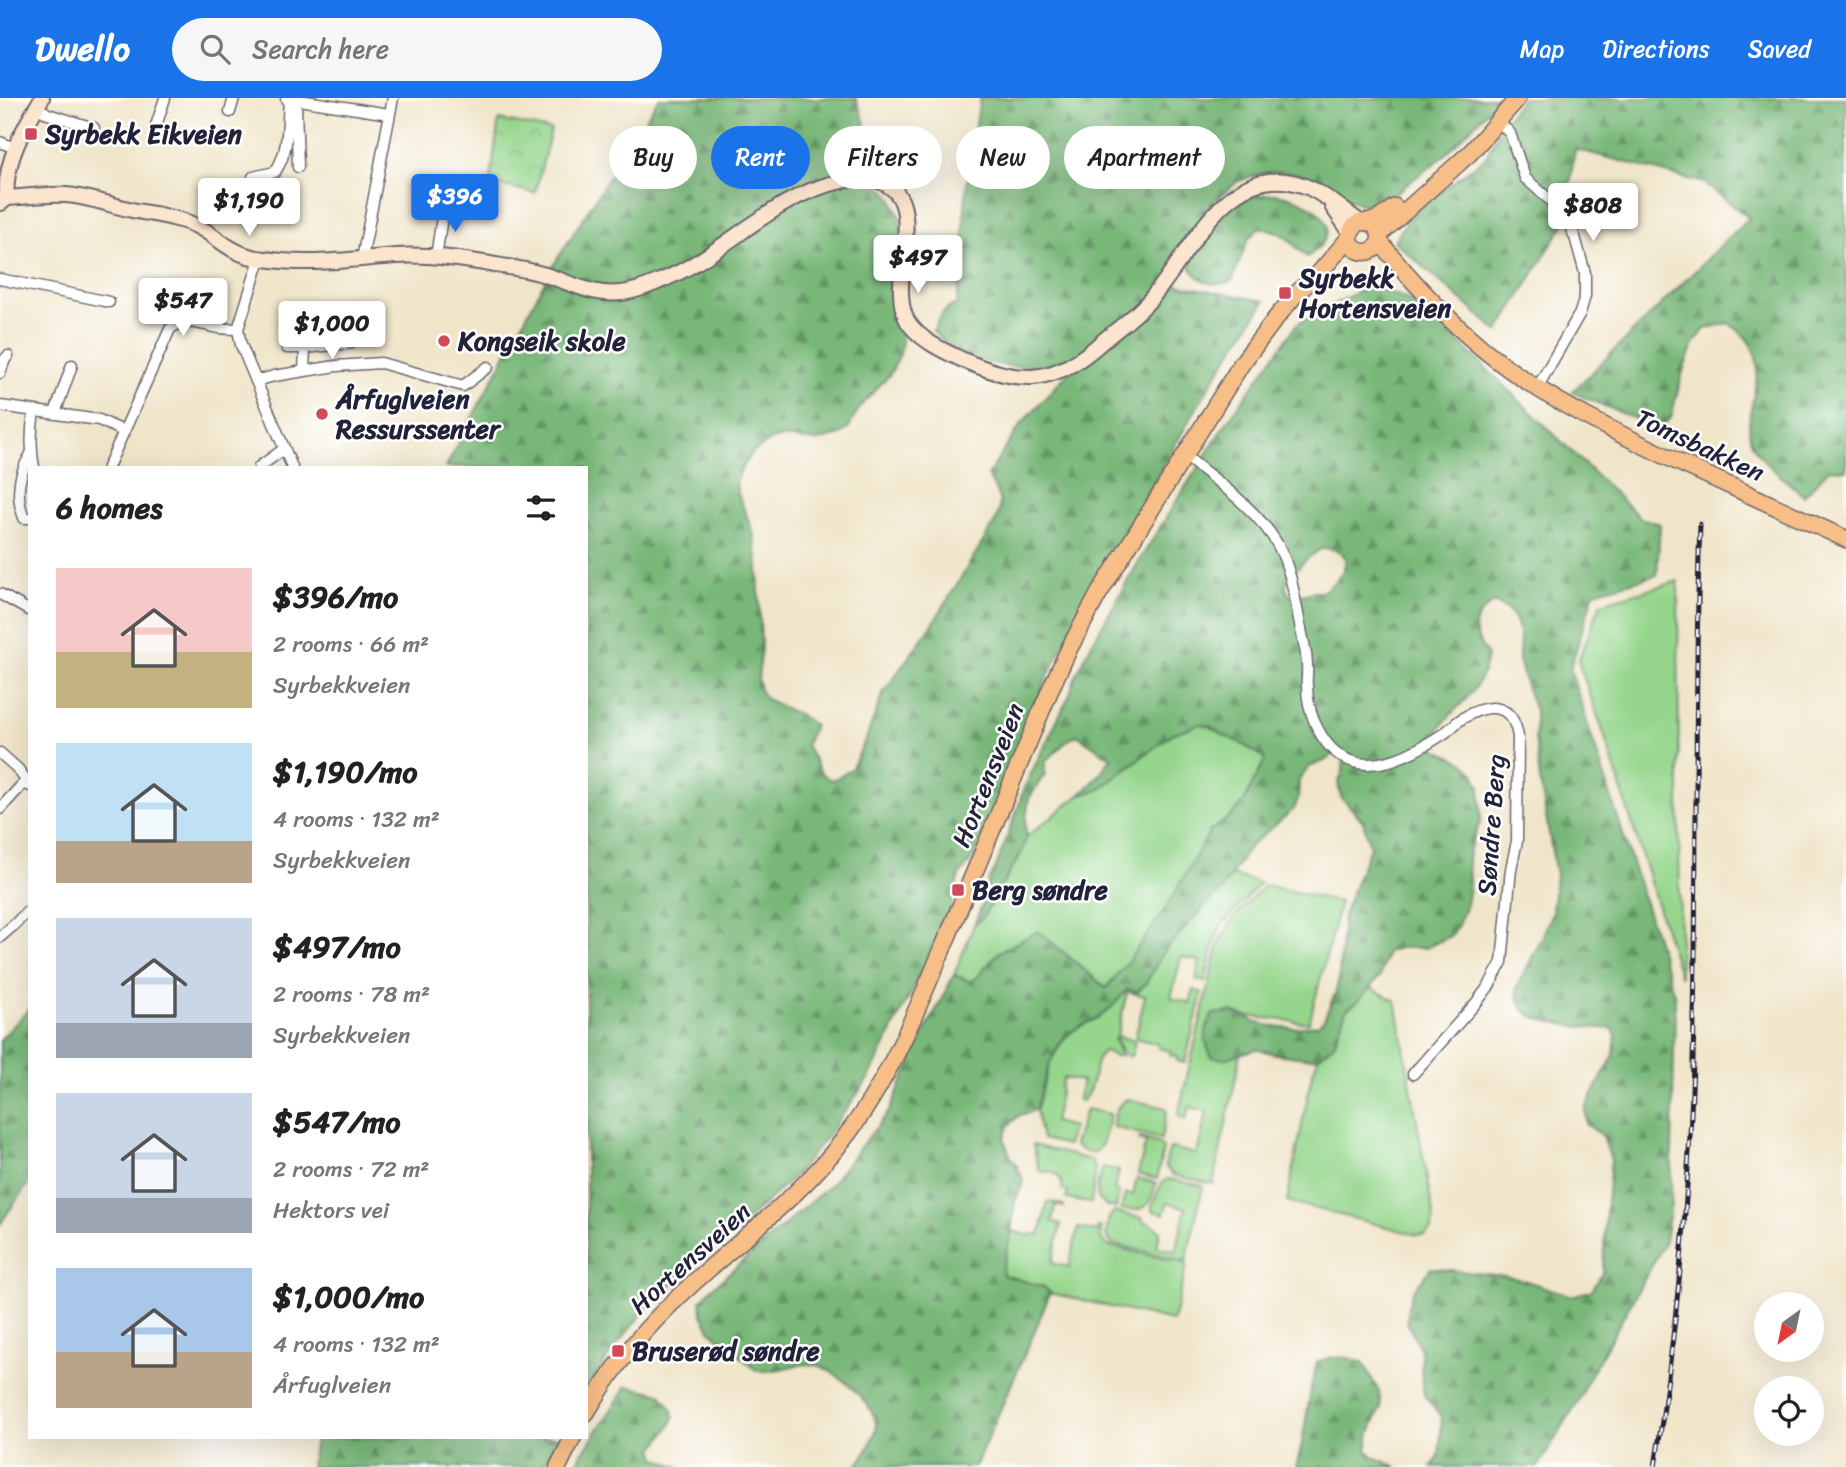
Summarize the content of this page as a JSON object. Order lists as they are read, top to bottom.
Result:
{
  "streets": {
    "main road": ["Tomsbakken", "Hortensveien"],
    "street": ["Søndre Berg"]
  },
  "crossings": [
    ["Tomsbakken", "Hortensveien"],
    ["Hortensveien", "Søndre Berg"]
  ],
  "places": {
    "transit": [
      "Syrbekk Eikveien",
      "Syrbekk Hortensveien",
      "Berg søndre",
      "Bruserød søndre"
    ],
    "other": ["Kongseik skole", "Årfuglveien Ressurssenter"]
  },
  "north": "bottom left",
  "page": {
    "header": "Dwello",
    "search": "Search here",
    "nav": ["Map", "Directions", "Saved"],
    "chip": [
      "Buy",
      "Rent",
      "Filters",
      "New",
      "Apartment"
    ],
    "price": [
      "$396",
      "$1,190",
      "$808",
      "$497",
      "$547",
      "$1,000"
    ],
    "heading": "6 homes",
    "list": [
      {
        "name": "$396/mo",
        "note": "2 rooms · 66 m² · Syrbekkveien"
      },
      {
        "name": "$1,190/mo",
        "note": "4 rooms · 132 m² · Syrbekkveien"
      },
      {
        "name": "$497/mo",
        "note": "2 rooms · 78 m² · Syrbekkveien"
      },
      {
        "name": "$547/mo",
        "note": "2 rooms · 72 m² · Hektors vei"
      },
      {
        "name": "$1,000/mo",
        "note": "4 rooms · 132 m² · Årfuglveien"
      }
    ]
  }
}
